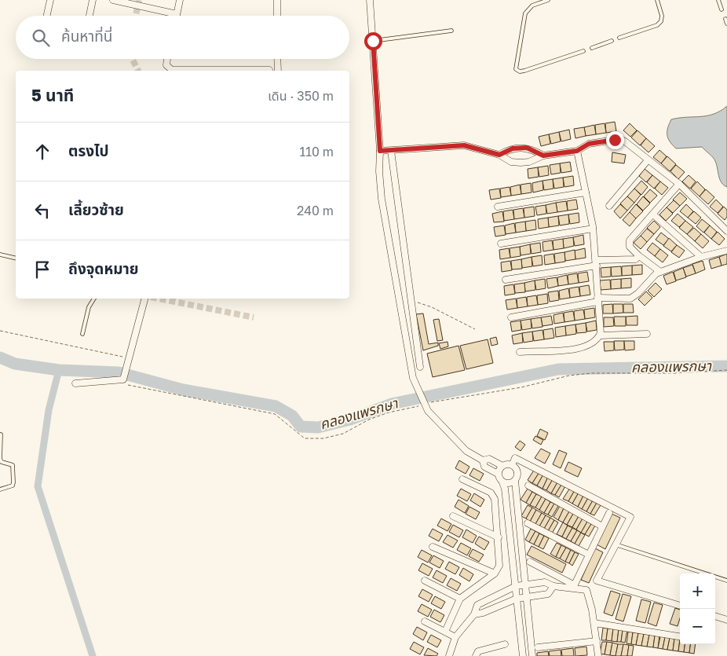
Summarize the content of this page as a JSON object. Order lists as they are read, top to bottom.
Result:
{
  "water": ["คลองแพรกษา"],
  "page": {
    "search": "ค้นหาที่นี่",
    "heading": ["5 นาที", "เดิน · 350 m"],
    "list": [
      ["ตรงไป", "110 m"],
      ["เลี้ยวซ้าย", "240 m"],
      "ถึงจุดหมาย"
    ],
    "map_buttons": ["+", "−"]
  }
}
